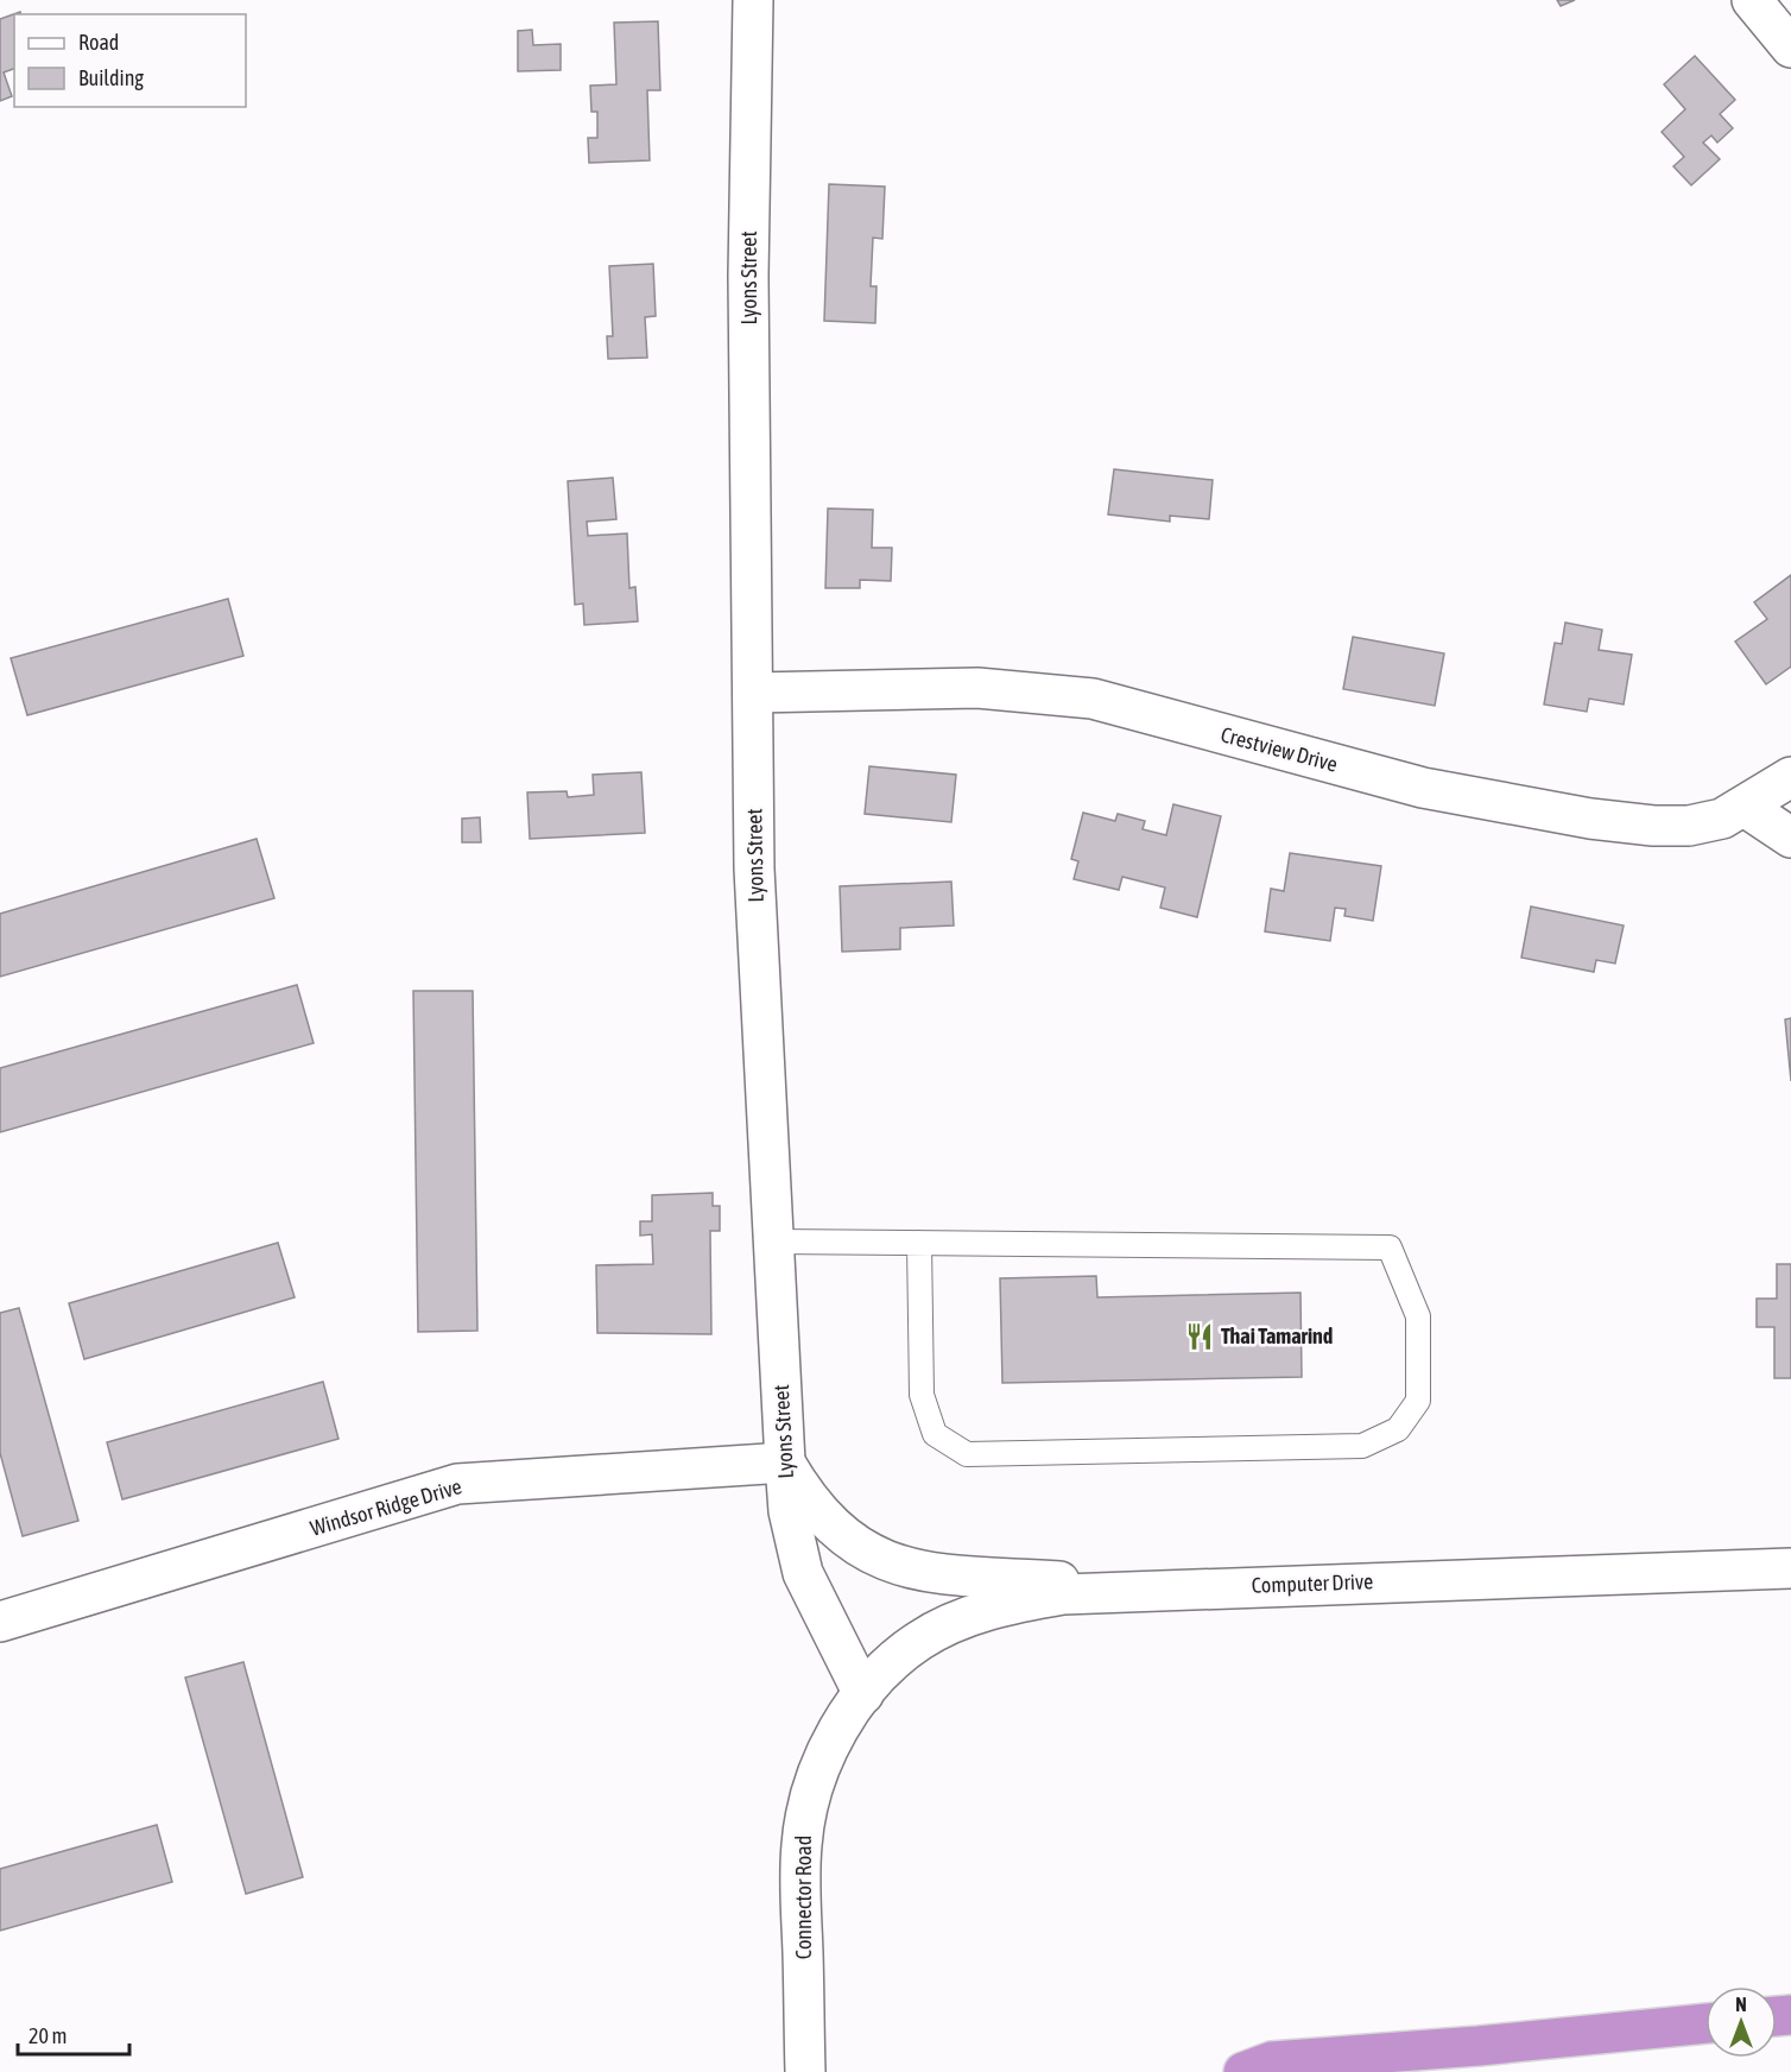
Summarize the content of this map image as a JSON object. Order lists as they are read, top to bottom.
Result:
{
  "streets": {
    "street": [
      "Lyons Street",
      "Crestview Drive",
      "Windsor Ridge Drive",
      "Computer Drive",
      "Connector Road"
    ]
  },
  "crossings": [
    ["Lyons Street", "Crestview Drive"],
    ["Lyons Street", "Windsor Ridge Drive"],
    ["Lyons Street", "Computer Drive"],
    ["Lyons Street", "Connector Road"],
    ["Computer Drive", "Connector Road"]
  ],
  "places": {
    "restaurant": ["Thai Tamarind"]
  },
  "legend": ["Road", "Building"],
  "scale_bar": "20 m",
  "north": "top"
}
